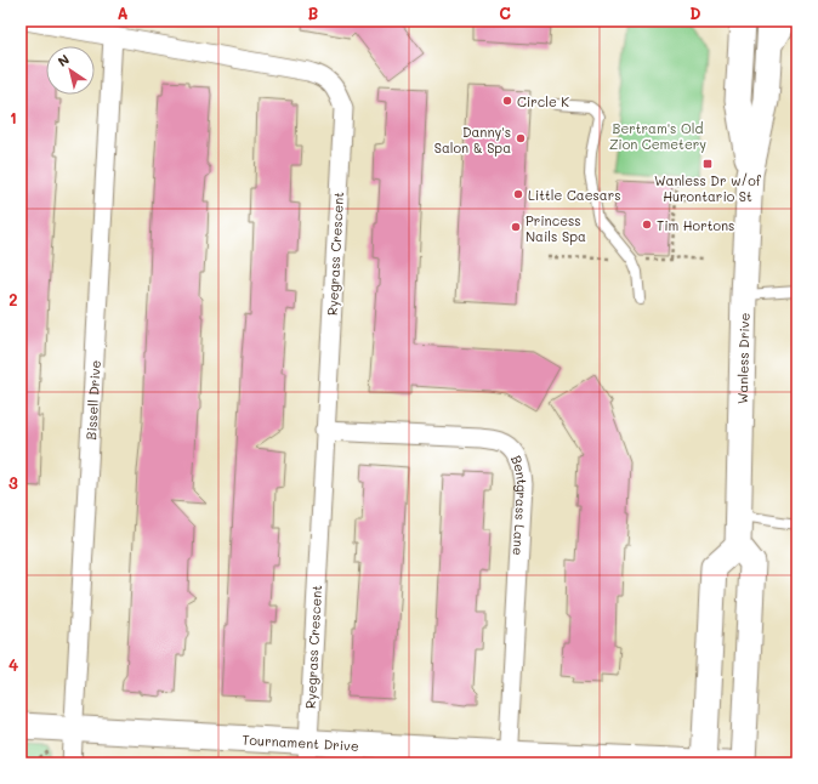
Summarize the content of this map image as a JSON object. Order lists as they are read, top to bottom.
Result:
{
  "streets": {
    "main road": ["Wanless Drive", "Tournament Drive"],
    "street": ["Ryegrass Crescent", "Bissell Drive", "Bentgrass Lane"]
  },
  "crossings": [
    ["Ryegrass Crescent", "Bissell Drive"],
    ["Ryegrass Crescent", "Bentgrass Lane"],
    ["Ryegrass Crescent", "Tournament Drive"],
    ["Bissell Drive", "Tournament Drive"],
    ["Bentgrass Lane", "Tournament Drive"]
  ],
  "parks": ["Bertram's Old Zion Cemetery"],
  "places": {
    "other": [
      "Circle K",
      "Danny's Salon & Spa",
      "Little Caesars",
      "Tim Hortons",
      "Princess Nails Spa"
    ],
    "transit": ["Wanless Dr w/of Hurontario St"]
  },
  "north": "top left",
  "grid": {
    "columns": [
      "A",
      "B",
      "C",
      "D"
    ],
    "rows": [
      "1",
      "2",
      "3",
      "4"
    ]
  }
}
